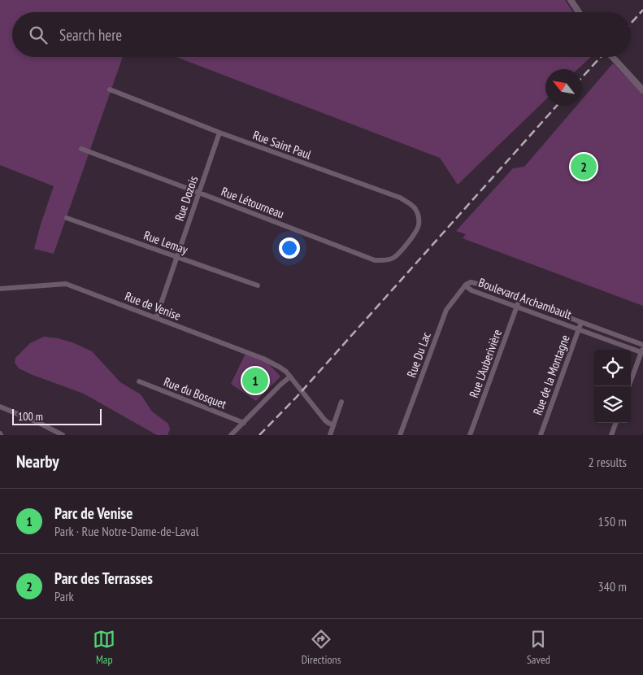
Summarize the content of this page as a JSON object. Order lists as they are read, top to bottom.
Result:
{
  "streets": {
    "street": [
      "Rue Saint Paul",
      "Rue Dozois",
      "Rue Létourneau",
      "Rue Lemay",
      "Boulevard Archambault",
      "Rue de Venise",
      "Rue Du Lac",
      "Rue L'Auberivière",
      "Rue de la Montagne",
      "Rue du Bosquet"
    ]
  },
  "crossings": [
    ["Rue Saint Paul", "Rue Dozois"],
    ["Rue Saint Paul", "Rue Létourneau"],
    ["Rue Dozois", "Rue Létourneau"],
    ["Rue Dozois", "Rue Lemay"],
    ["Rue Dozois", "Rue de Venise"],
    ["Boulevard Archambault", "Rue Du Lac"],
    ["Boulevard Archambault", "Rue L'Auberivière"],
    ["Boulevard Archambault", "Rue de la Montagne"]
  ],
  "scale_bar": "100 m",
  "north": "top left",
  "page": {
    "search": "Search here",
    "pins": ["2", "1"],
    "scale": "100 m",
    "heading": ["Nearby", "2 results"],
    "list": [
      {
        "mark": "1",
        "name": "Parc de Venise",
        "note": "Park · Rue Notre-Dame-de-Laval",
        "value": "150 m"
      },
      {
        "mark": "2",
        "name": "Parc des Terrasses",
        "note": "Park",
        "value": "340 m"
      }
    ],
    "nav": ["Map", "Directions", "Saved"]
  }
}
